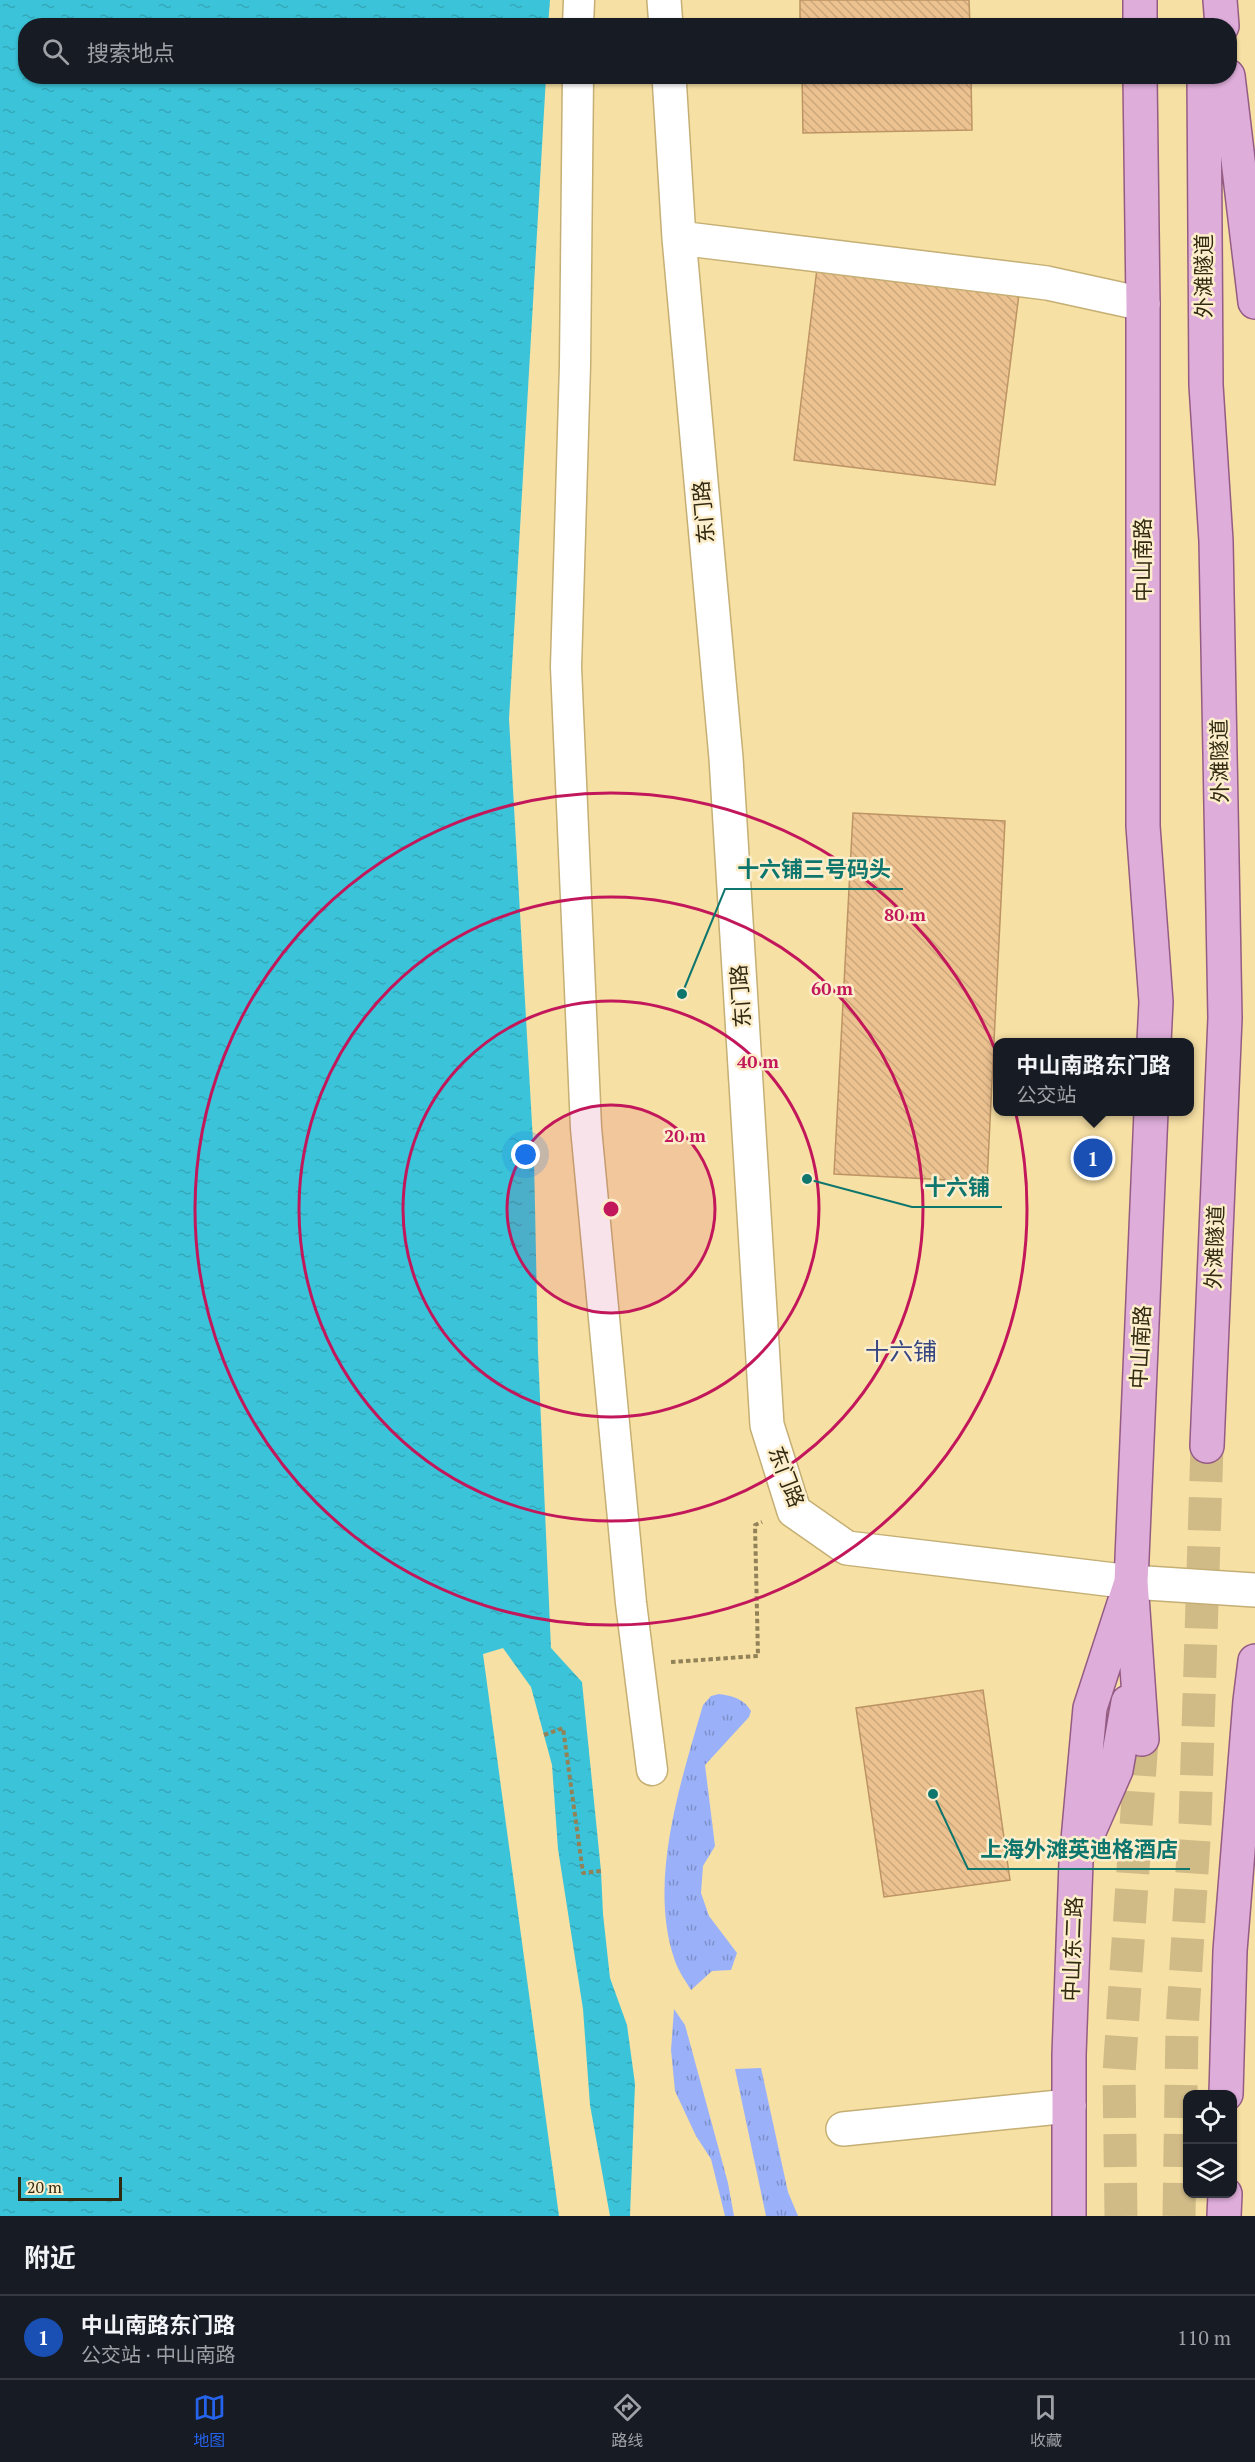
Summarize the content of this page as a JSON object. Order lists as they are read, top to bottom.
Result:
{
  "streets": {
    "main road": ["外滩隧道", "中山南路", "中山东二路"],
    "street": ["东门路"]
  },
  "crossings": [
    ["东门路", "中山南路"],
    ["东门路", "中山东二路"],
    ["中山南路", "中山东二路"]
  ],
  "districts": ["十六铺"],
  "places": ["十六铺三号码头", "十六铺", "上海外滩英迪格酒店"],
  "scale_bar": "20 m",
  "page": {
    "search": "搜索地点",
    "popup": ["中山南路东门路", "公交站"],
    "pins": "1",
    "scale": "20 m",
    "heading": "附近",
    "list": [
      {
        "mark": "1",
        "name": "中山南路东门路",
        "note": "公交站 · 中山南路",
        "value": "110 m"
      }
    ],
    "nav": ["地图", "路线", "收藏"]
  },
  "rings": [
    "80 m",
    "60 m",
    "40 m",
    "20 m"
  ]
}
